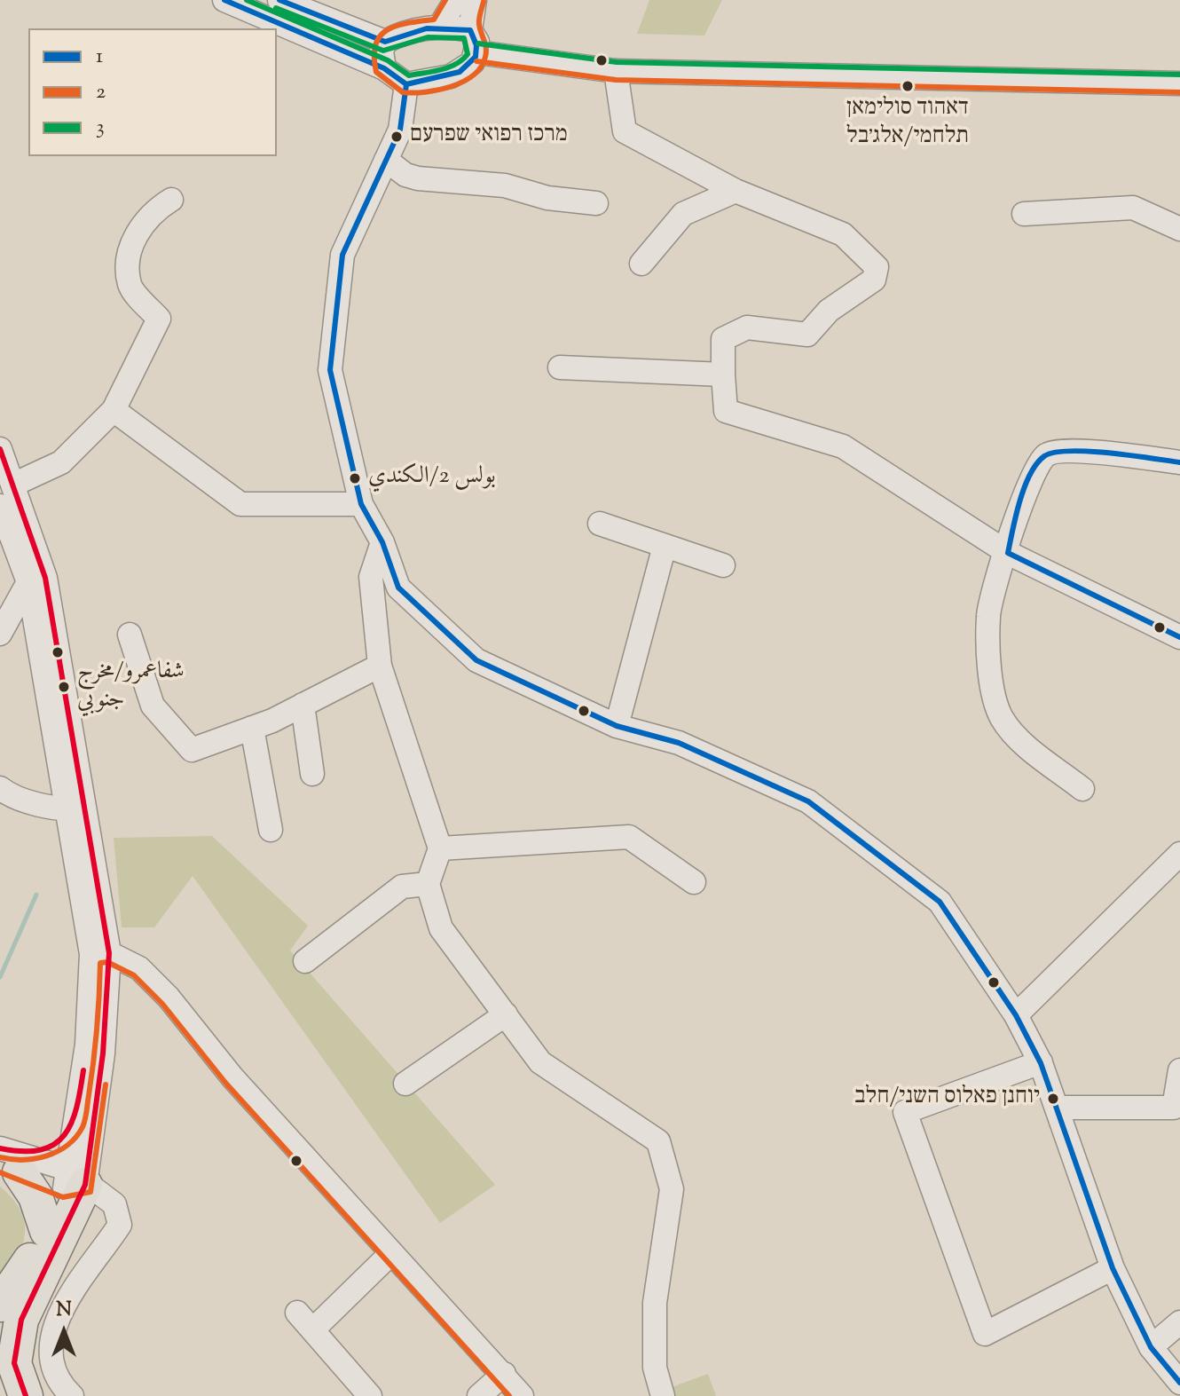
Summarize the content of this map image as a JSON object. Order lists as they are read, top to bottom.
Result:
{
  "places": [
    "דאהוד סולימאן תלחמי/אלג׳בל",
    "מרכז רפואי שפרעם",
    "بولس 2/الكندي",
    "شفاعمرو/مخرج جنوبي",
    "יוחנן פאלוס השני/חלב"
  ],
  "lines": ["transit line 1", "transit line 2", "transit line 3"],
  "legend": ["1", "2", "3"],
  "north": "top"
}
